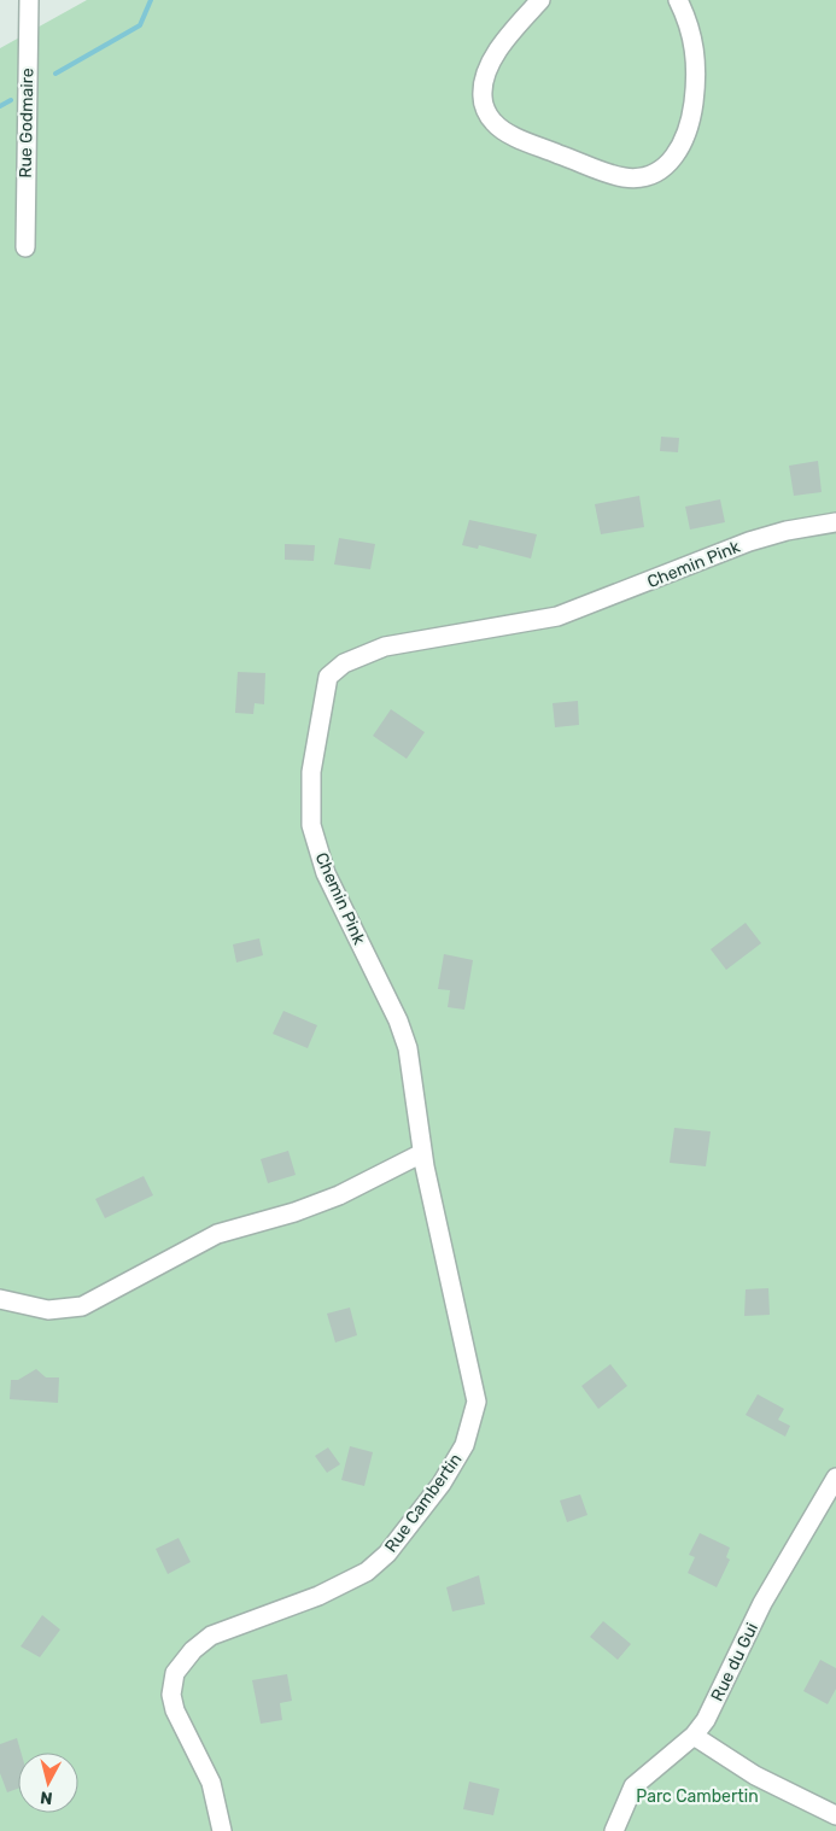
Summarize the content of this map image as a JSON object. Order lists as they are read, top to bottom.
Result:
{
  "streets": {
    "street": [
      "Rue Godmaire",
      "Chemin Pink",
      "Rue Cambertin",
      "Rue du Gui"
    ]
  },
  "crossings": [
    ["Chemin Pink", "Rue Cambertin"]
  ],
  "parks": ["Parc Cambertin"],
  "north": "bottom"
}
